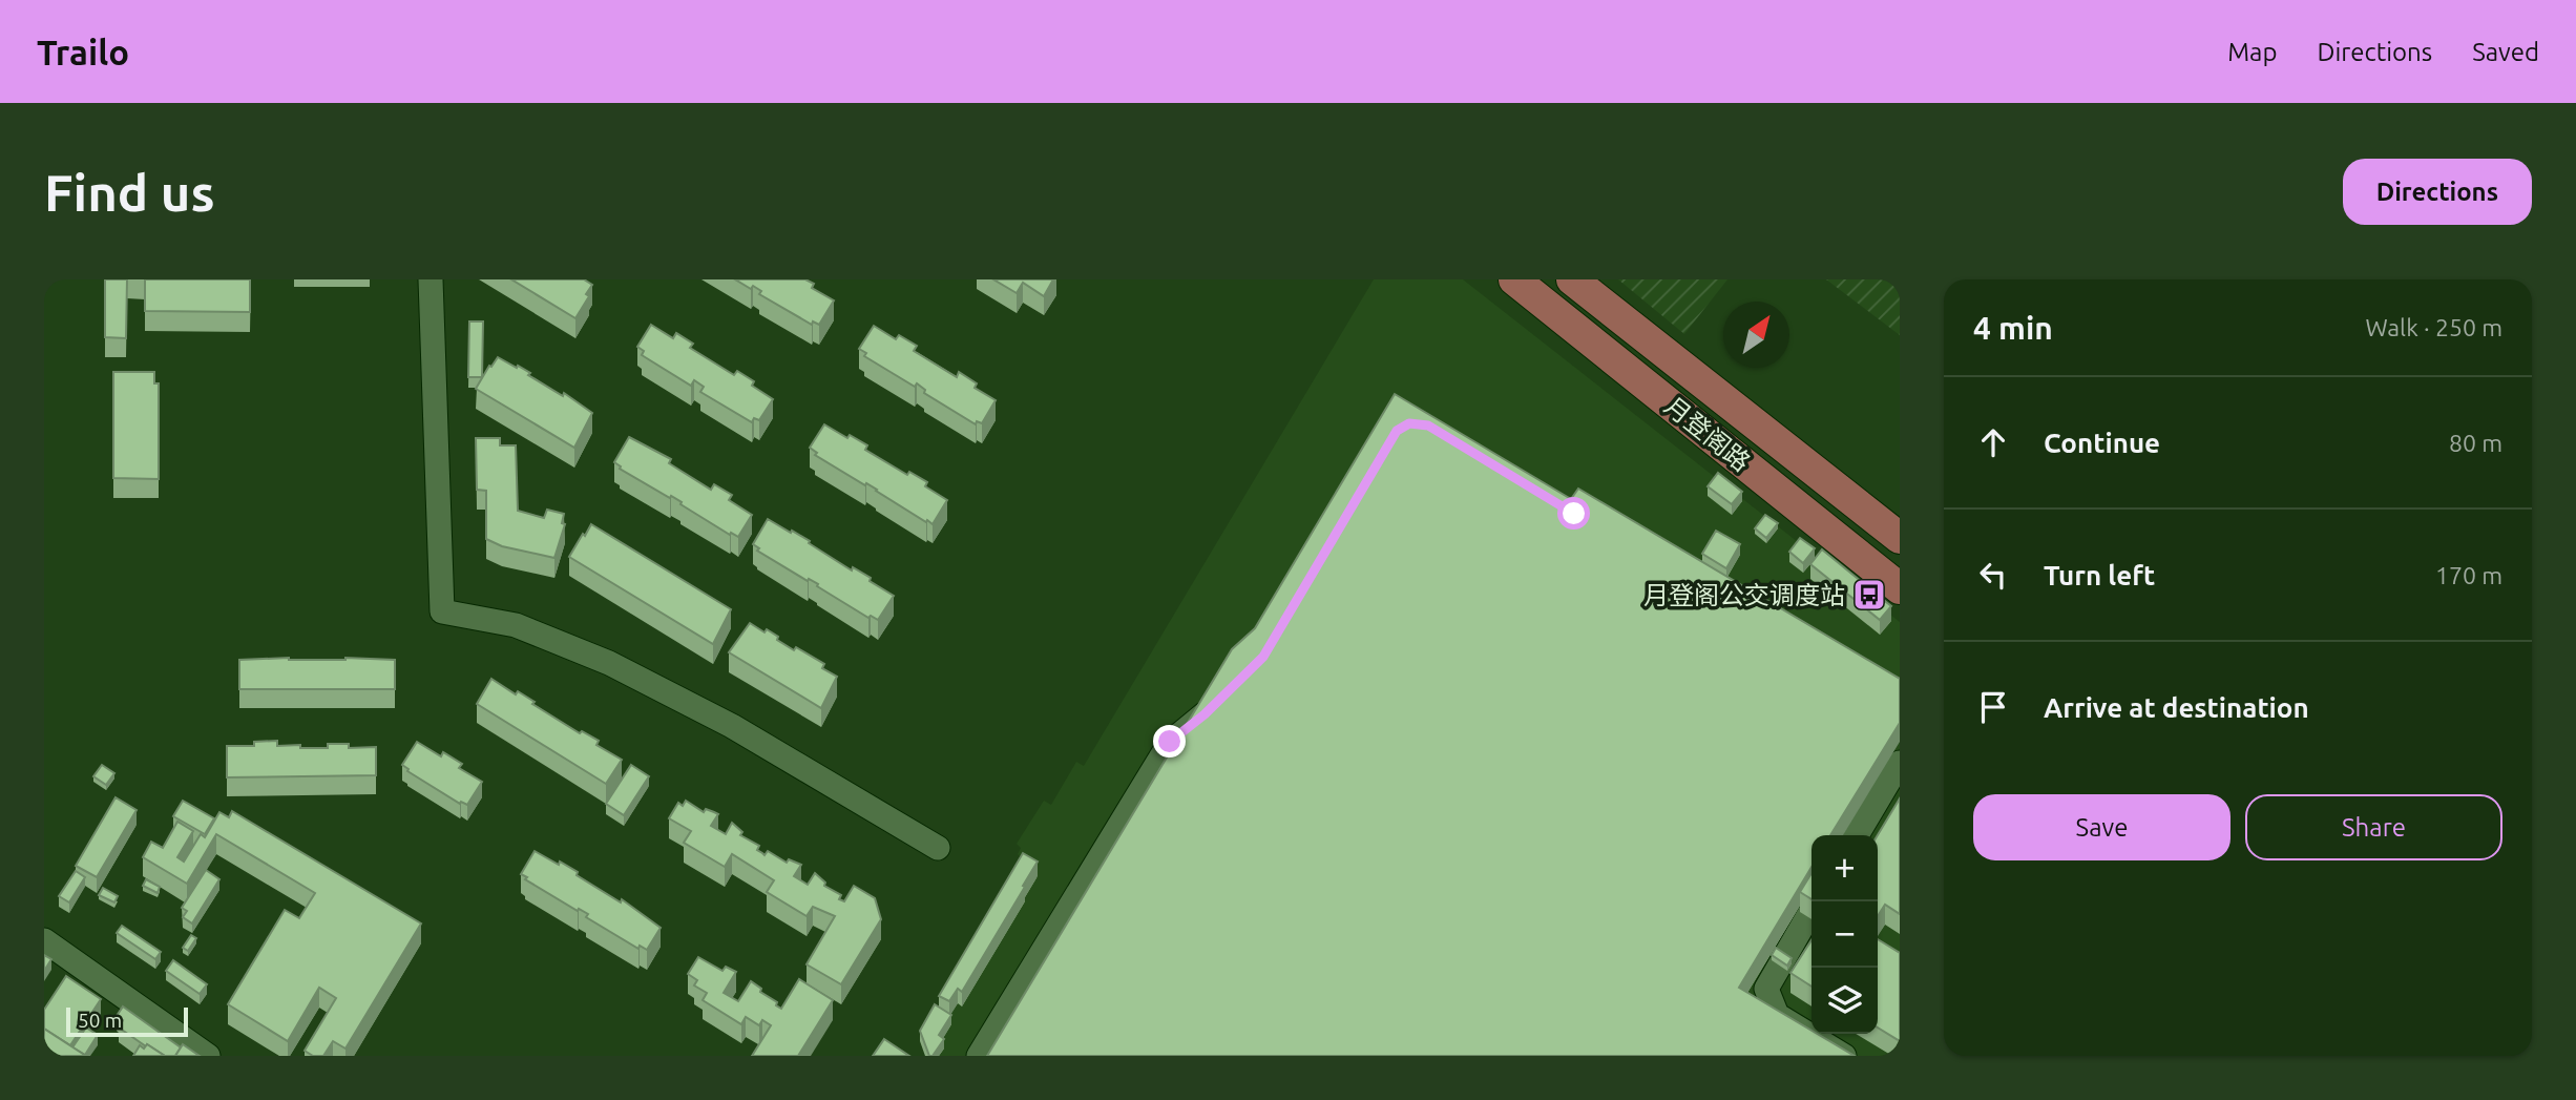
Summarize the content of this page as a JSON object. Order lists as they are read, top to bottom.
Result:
{
  "streets": {
    "main road": ["月登阁路"]
  },
  "places": {
    "bus stop": ["月登阁公交调度站"]
  },
  "scale_bar": "50 m",
  "north": "top right",
  "page": {
    "header": "Trailo",
    "nav": ["Map", "Directions", "Saved"],
    "buttons": [
      "Directions",
      ["Save", "Share"]
    ],
    "title": "Find us",
    "heading": ["4 min", "Walk · 250 m"],
    "list": [
      ["Continue", "80 m"],
      ["Turn left", "170 m"],
      "Arrive at destination"
    ],
    "map_buttons": ["+", "−"],
    "scale": "50 m"
  }
}
